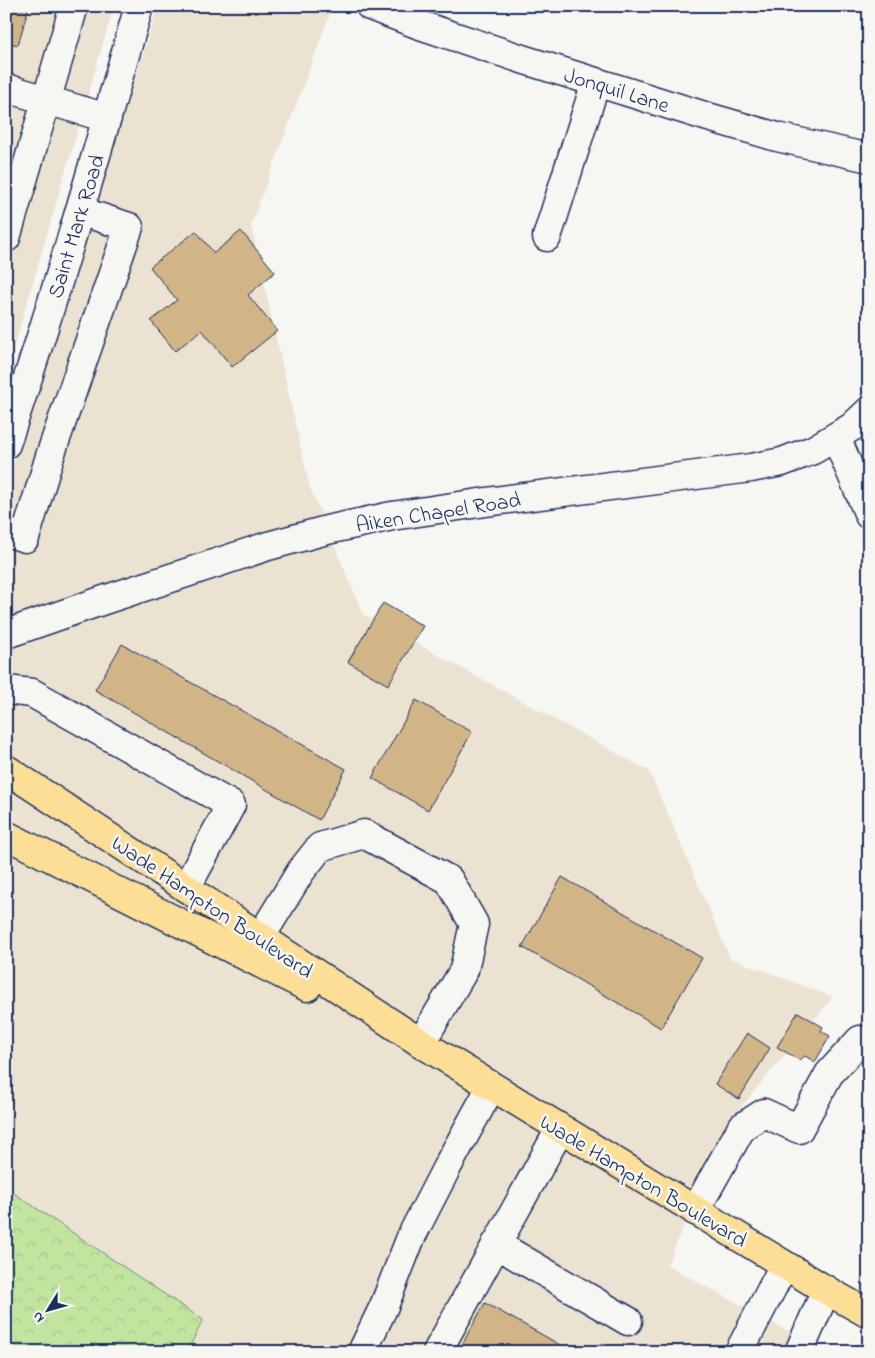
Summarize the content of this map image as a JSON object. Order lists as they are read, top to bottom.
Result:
{
  "streets": {
    "main road": ["Wade Hampton Boulevard"],
    "street": ["Jonquil Lane", "Saint Mark Road", "Aiken Chapel Road"]
  },
  "north": "bottom left"
}
